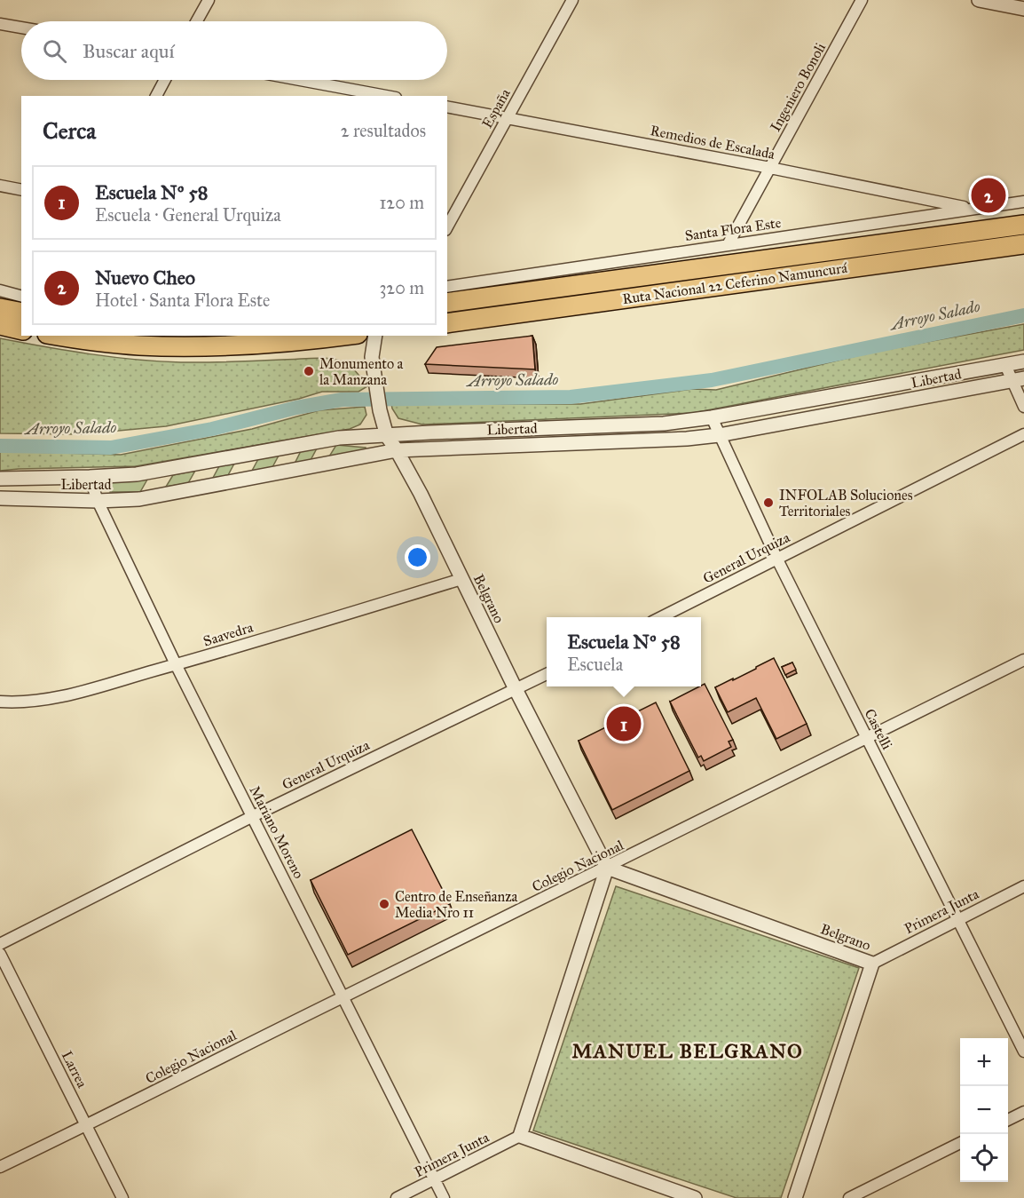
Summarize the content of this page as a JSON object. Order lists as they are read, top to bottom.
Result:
{
  "streets": {
    "highway": ["Ruta Nacional 22 Ceferino Namuncurá"],
    "street": [
      "Ingeniero Bonoli",
      "España",
      "Remedios de Escalada",
      "Santa Flora Este",
      "Libertad",
      "General Urquiza",
      "Belgrano",
      "Saavedra",
      "Castelli",
      "Mariano Moreno",
      "Colegio Nacional",
      "Primera Junta",
      "Larrea"
    ]
  },
  "crossings": [
    ["Ingeniero Bonoli", "Remedios de Escalada"],
    ["Ingeniero Bonoli", "Santa Flora Este"],
    ["España", "Remedios de Escalada"],
    ["Remedios de Escalada", "Santa Flora Este"],
    ["Libertad", "Belgrano"],
    ["Libertad", "Castelli"],
    ["Libertad", "Mariano Moreno"],
    ["General Urquiza", "Belgrano"],
    ["General Urquiza", "Castelli"],
    ["General Urquiza", "Mariano Moreno"],
    ["Belgrano", "Saavedra"],
    ["Belgrano", "Colegio Nacional"],
    ["Belgrano", "Primera Junta"],
    ["Saavedra", "Mariano Moreno"],
    ["Castelli", "Colegio Nacional"],
    ["Castelli", "Primera Junta"],
    ["Mariano Moreno", "Colegio Nacional"],
    ["Mariano Moreno", "Primera Junta"],
    ["Colegio Nacional", "Larrea"]
  ],
  "districts": ["MANUEL BELGRANO"],
  "water": ["Arroyo Salado"],
  "places": ["Monumento a la Manzana", "INFOLAB Soluciones Territoriales", "Centro de Enseñanza Media Nro 11"],
  "page": {
    "search": "Buscar aquí",
    "heading": ["Cerca", "2 resultados"],
    "list": [
      {
        "mark": "1",
        "name": "Escuela Nº 58",
        "note": "Escuela · General Urquiza",
        "value": "120 m"
      },
      {
        "mark": "2",
        "name": "Nuevo Cheo",
        "note": "Hotel · Santa Flora Este",
        "value": "320 m"
      }
    ],
    "pins": ["2", "1"],
    "popup": ["Escuela Nº 58", "Escuela"],
    "map_buttons": ["+", "−"]
  }
}
